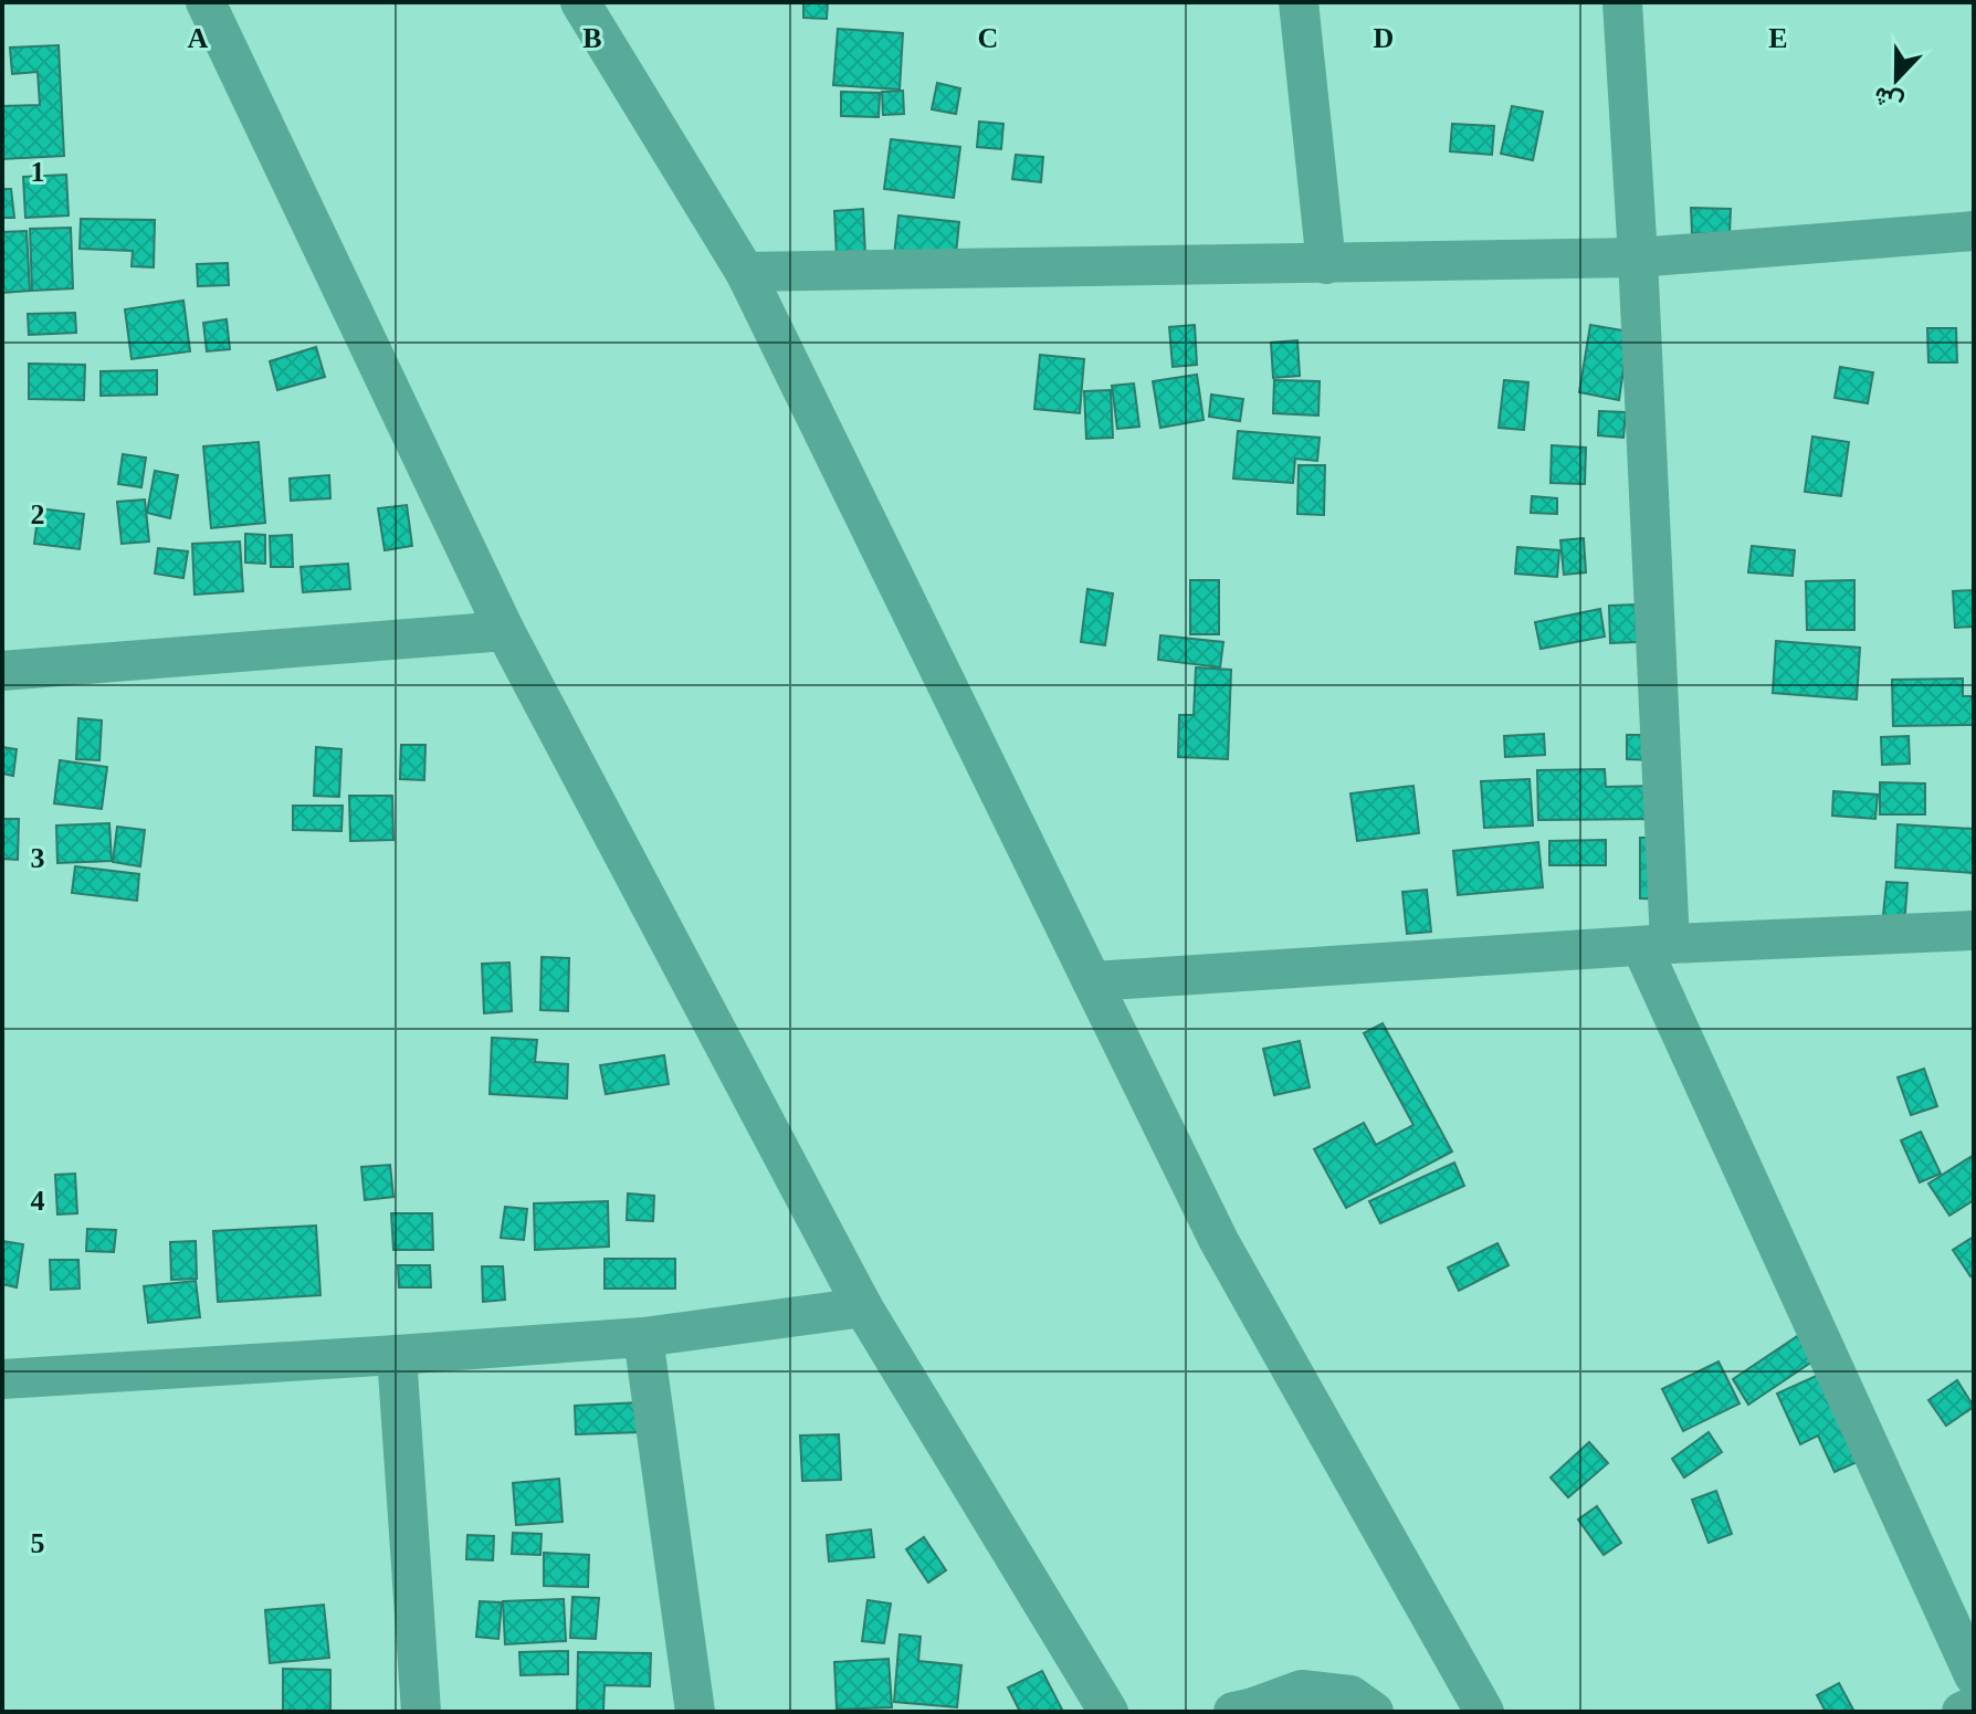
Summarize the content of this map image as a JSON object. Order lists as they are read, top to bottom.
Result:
{
  "north": "bottom",
  "grid": {
    "columns": [
      "A",
      "B",
      "C",
      "D",
      "E"
    ],
    "rows": [
      "1",
      "2",
      "3",
      "4",
      "5"
    ]
  }
}
